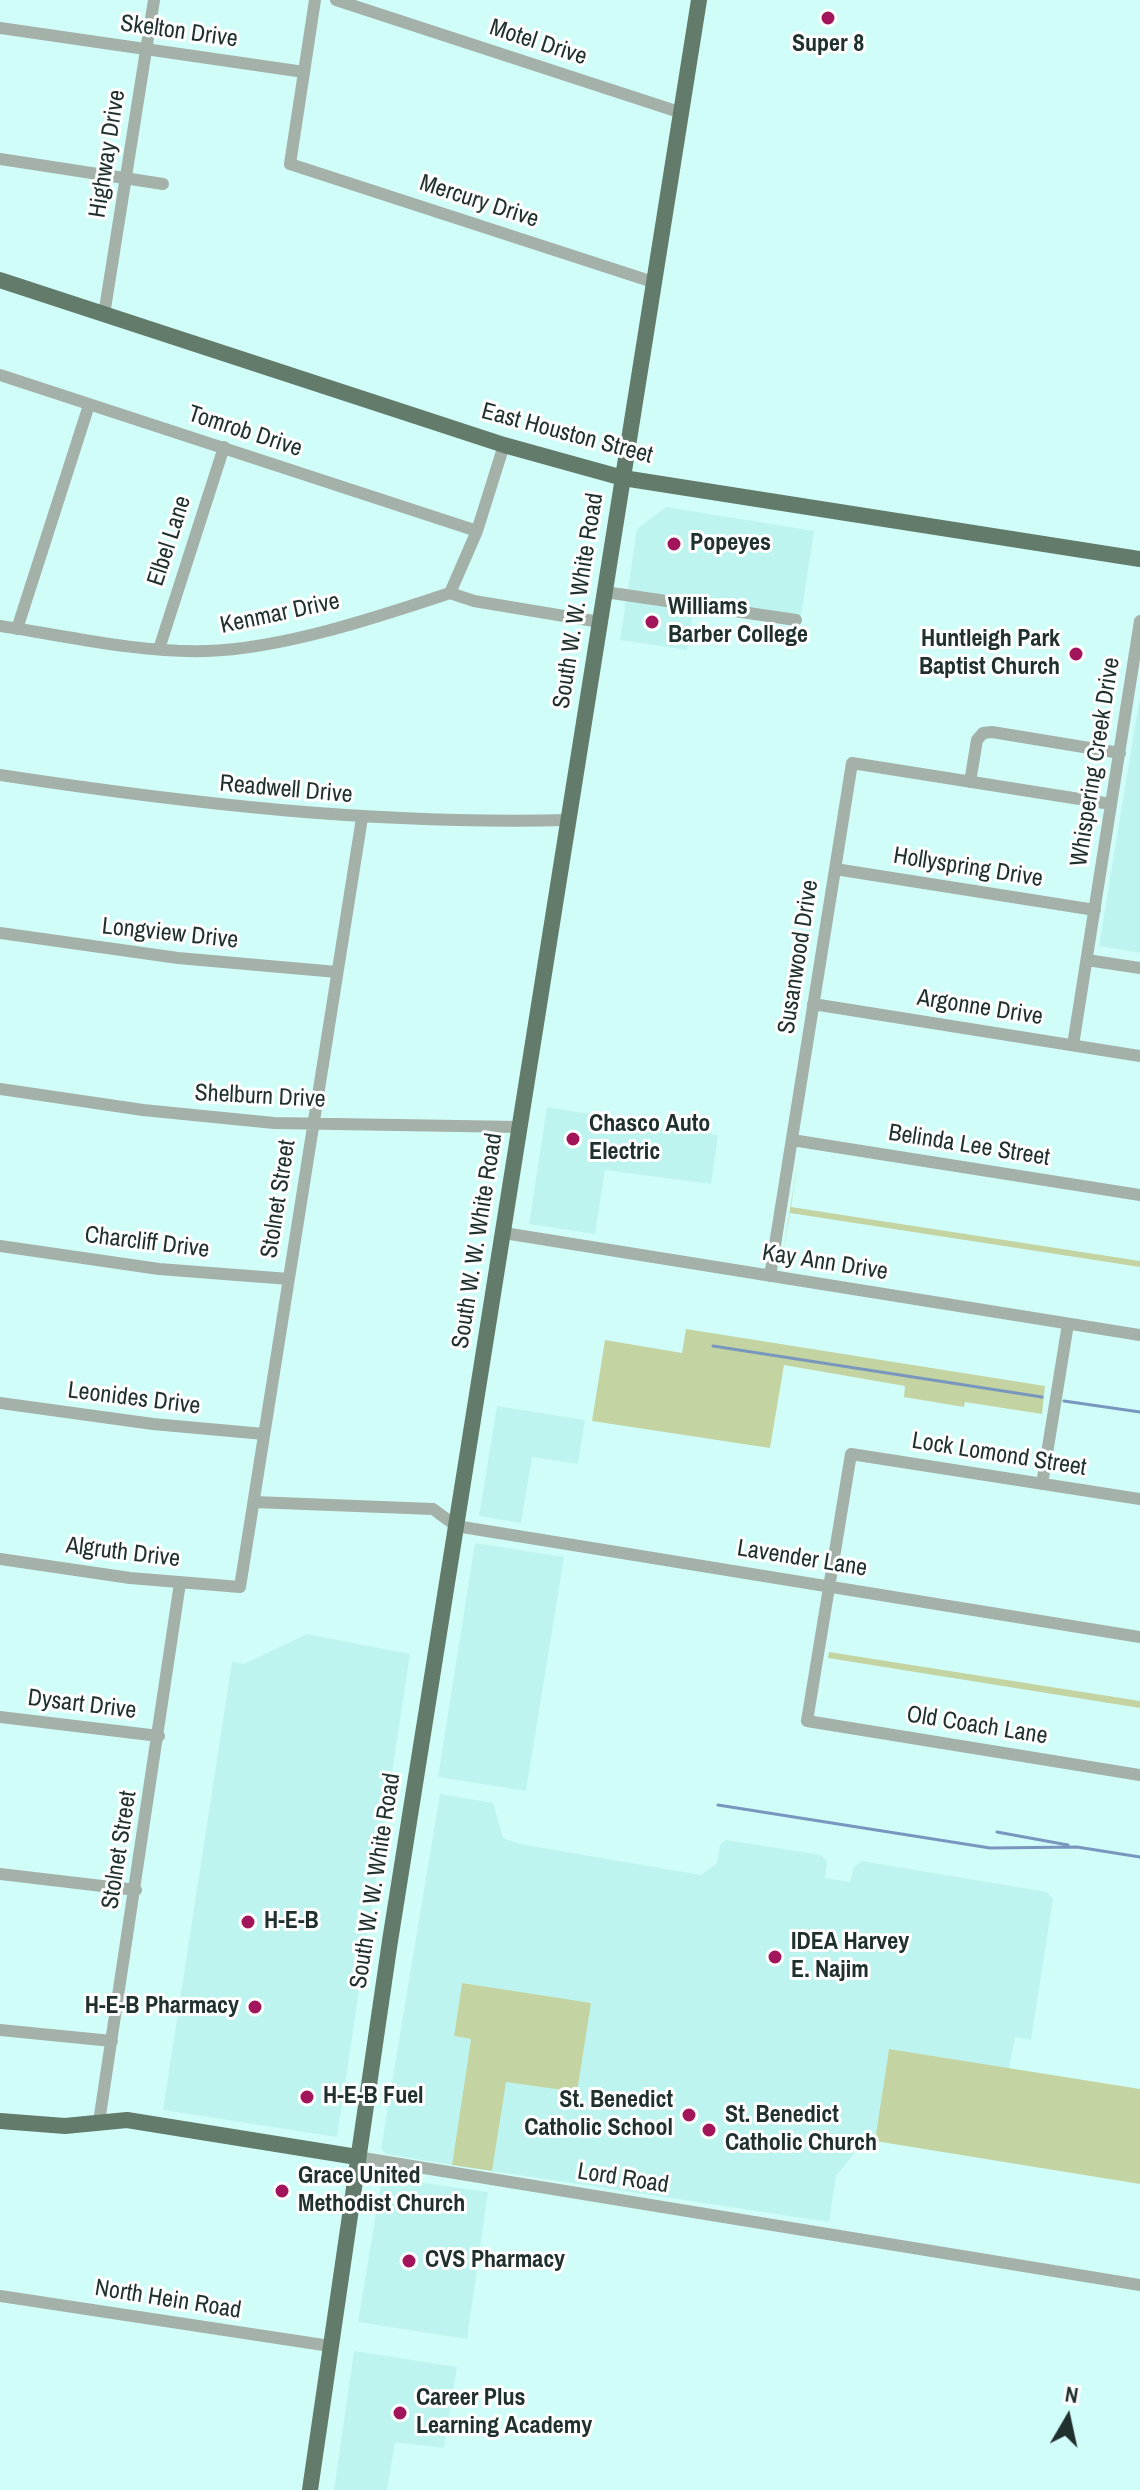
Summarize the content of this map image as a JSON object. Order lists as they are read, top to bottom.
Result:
{
  "streets": {
    "main road": ["East Houston Street", "South W. W. White Road", "Lord Road"],
    "street": [
      "Skelton Drive",
      "Motel Drive",
      "Highway Drive",
      "Mercury Drive",
      "Tomrob Drive",
      "Elbel Lane",
      "Kenmar Drive",
      "Whispering Creek Drive",
      "Readwell Drive",
      "Hollyspring Drive",
      "Longview Drive",
      "Susanwood Drive",
      "Argonne Drive",
      "Shelburn Drive",
      "Belinda Lee Street",
      "Stolnet Street",
      "Charcliff Drive",
      "Kay Ann Drive",
      "Leonides Drive",
      "Lock Lomond Street",
      "Algruth Drive",
      "Lavender Lane",
      "Dysart Drive",
      "Old Coach Lane",
      "North Hein Road"
    ]
  },
  "crossings": [
    ["Skelton Drive", "Highway Drive"],
    ["Skelton Drive", "Mercury Drive"],
    ["Motel Drive", "South W. W. White Road"],
    ["Highway Drive", "East Houston Street"],
    ["Mercury Drive", "South W. W. White Road"],
    ["Tomrob Drive", "Elbel Lane"],
    ["East Houston Street", "South W. W. White Road"],
    ["Elbel Lane", "Kenmar Drive"],
    ["South W. W. White Road", "Readwell Drive"],
    ["South W. W. White Road", "Shelburn Drive"],
    ["South W. W. White Road", "Kay Ann Drive"],
    ["South W. W. White Road", "Lavender Lane"],
    ["South W. W. White Road", "Lord Road"],
    ["South W. W. White Road", "North Hein Road"],
    ["Whispering Creek Drive", "Hollyspring Drive"],
    ["Whispering Creek Drive", "Susanwood Drive"],
    ["Readwell Drive", "Stolnet Street"],
    ["Hollyspring Drive", "Susanwood Drive"],
    ["Longview Drive", "Stolnet Street"],
    ["Susanwood Drive", "Argonne Drive"],
    ["Susanwood Drive", "Belinda Lee Street"],
    ["Susanwood Drive", "Kay Ann Drive"],
    ["Shelburn Drive", "Stolnet Street"],
    ["Stolnet Street", "Charcliff Drive"],
    ["Stolnet Street", "Leonides Drive"],
    ["Stolnet Street", "Algruth Drive"],
    ["Stolnet Street", "Dysart Drive"],
    ["Stolnet Street", "Lord Road"],
    ["Lock Lomond Street", "Lavender Lane"],
    ["Lock Lomond Street", "Old Coach Lane"],
    ["Lavender Lane", "Old Coach Lane"]
  ],
  "places": [
    "Super 8",
    "Popeyes",
    "Williams Barber College",
    "Huntleigh Park Baptist Church",
    "Chasco Auto Electric",
    "H-E-B",
    "IDEA Harvey E. Najim",
    "H-E-B Pharmacy",
    "H-E-B Fuel",
    "St. Benedict Catholic School",
    "St. Benedict Catholic Church",
    "Grace United Methodist Church",
    "CVS Pharmacy",
    "Career Plus Learning Academy"
  ],
  "north": "top"
}
